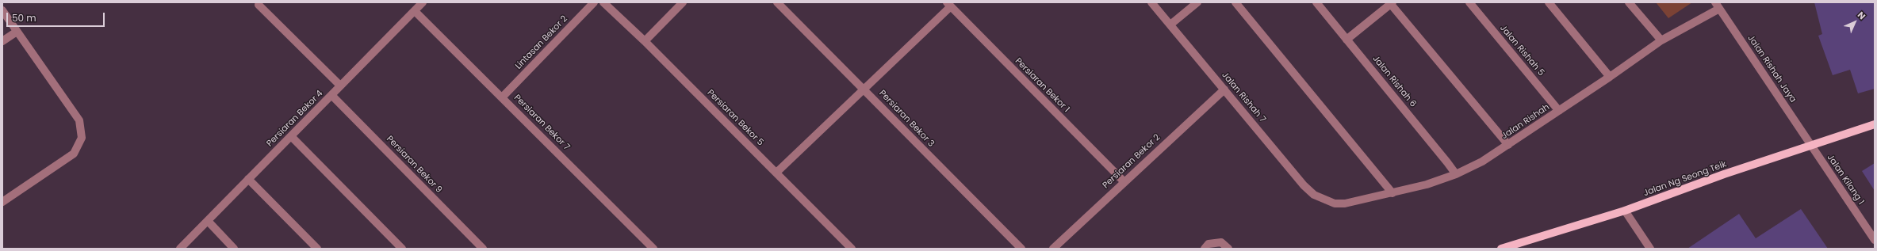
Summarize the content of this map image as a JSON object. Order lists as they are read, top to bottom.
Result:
{
  "streets": {
    "main road": ["Jalan Ng Seong Teik"],
    "street": [
      "Lintasan Bekor 2",
      "Jalan Rishah 5",
      "Jalan Rishah Jaya",
      "Jalan Rishah 6",
      "Persiaran Bekor 1",
      "Jalan Rishah 7",
      "Persiaran Bekor 5",
      "Persiaran Bekor 4",
      "Persiaran Bekor 3",
      "Jalan Rishah",
      "Persiaran Bekor 7",
      "Persiaran Bekor 2",
      "Persiaran Bekor 9",
      "Jalan Kilang 1"
    ]
  },
  "crossings": [
    ["Lintasan Bekor 2", "Persiaran Bekor 7"],
    ["Jalan Rishah 5", "Jalan Rishah"],
    ["Jalan Rishah Jaya", "Jalan Rishah"],
    ["Jalan Rishah Jaya", "Jalan Ng Seong Teik"],
    ["Jalan Rishah Jaya", "Jalan Kilang 1"],
    ["Jalan Rishah 6", "Jalan Rishah"],
    ["Persiaran Bekor 1", "Persiaran Bekor 2"],
    ["Jalan Rishah 7", "Jalan Rishah"],
    ["Jalan Rishah 7", "Persiaran Bekor 2"],
    ["Persiaran Bekor 4", "Persiaran Bekor 7"],
    ["Persiaran Bekor 4", "Persiaran Bekor 9"],
    ["Jalan Ng Seong Teik", "Jalan Kilang 1"]
  ],
  "scale_bar": "50 m",
  "north": "top right"
}
